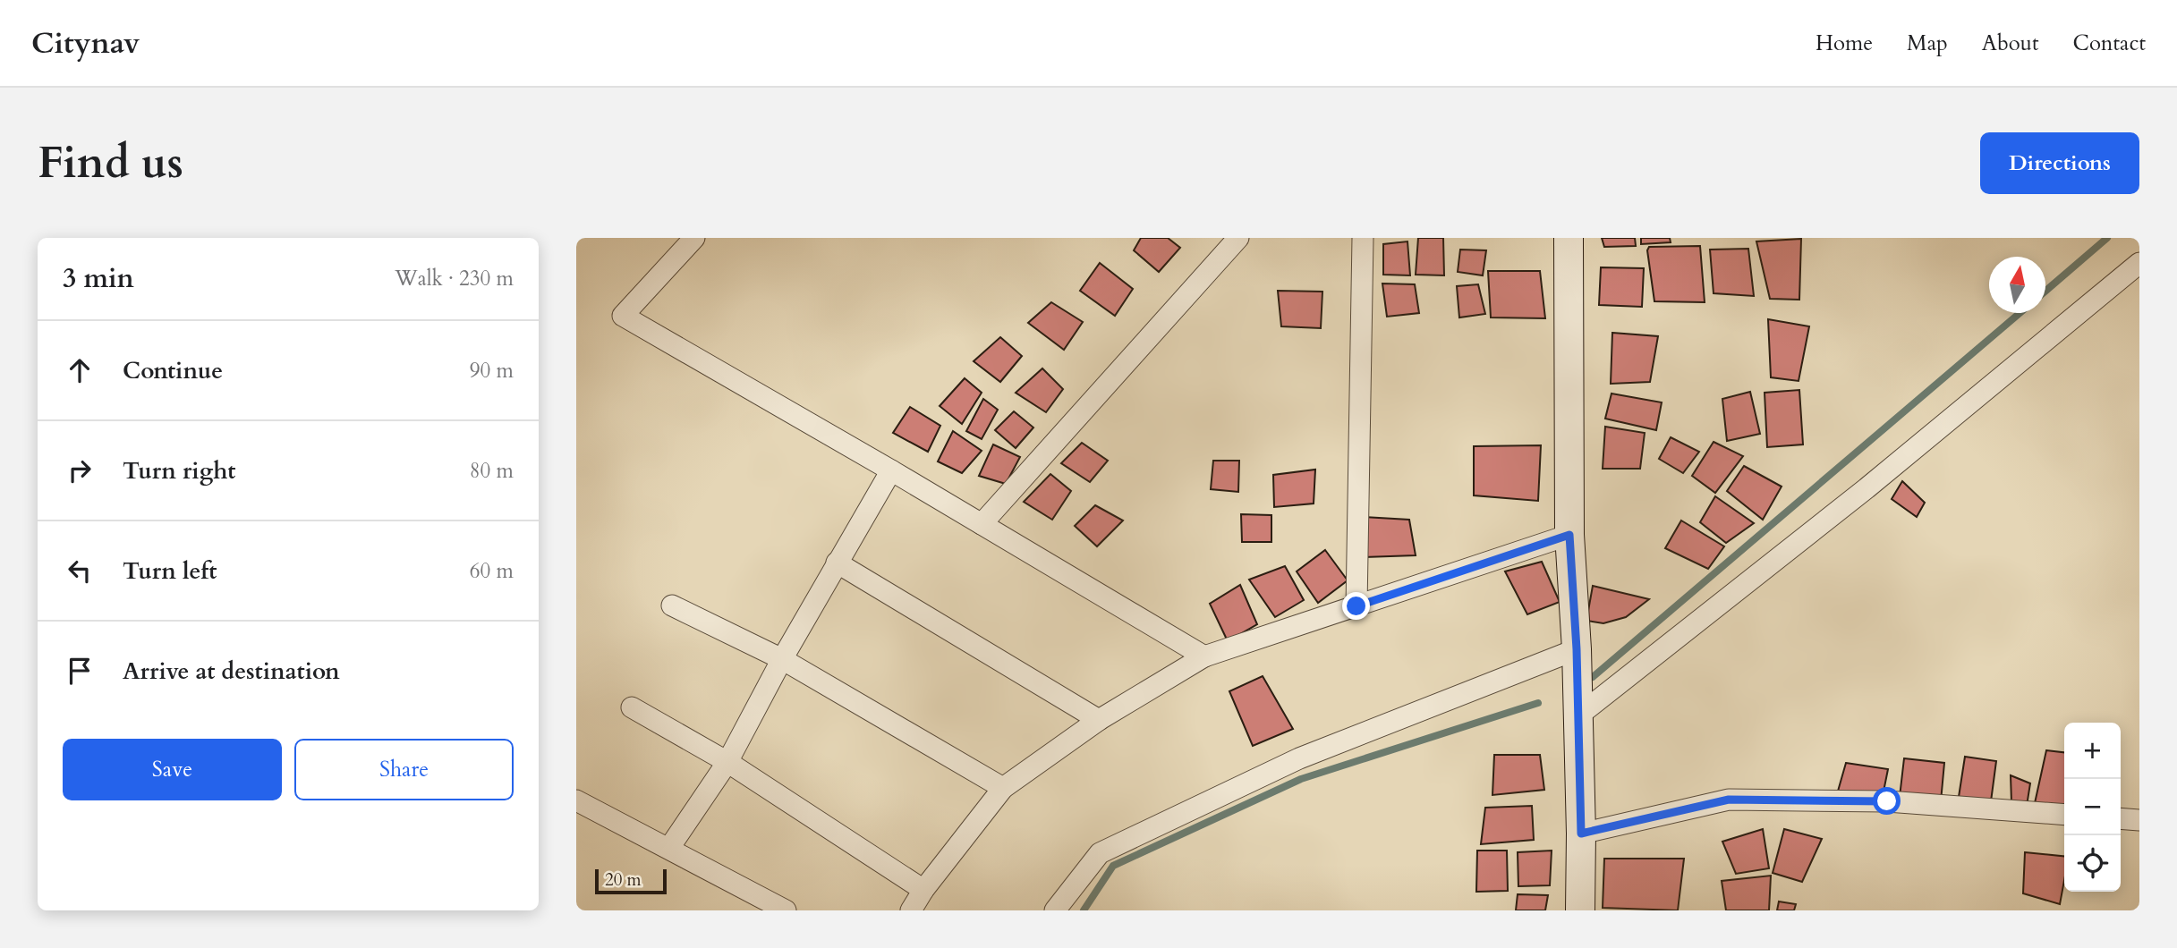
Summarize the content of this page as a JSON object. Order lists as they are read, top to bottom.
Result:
{
  "scale_bar": "20 m",
  "north": "top",
  "page": {
    "header": "Citynav",
    "nav": [
      "Home",
      "Map",
      "About",
      "Contact"
    ],
    "buttons": [
      "Directions",
      ["Save", "Share"]
    ],
    "title": "Find us",
    "heading": ["3 min", "Walk · 230 m"],
    "list": [
      ["Continue", "90 m"],
      ["Turn right", "80 m"],
      ["Turn left", "60 m"],
      "Arrive at destination"
    ],
    "map_buttons": ["+", "−"],
    "scale": "20 m"
  }
}
